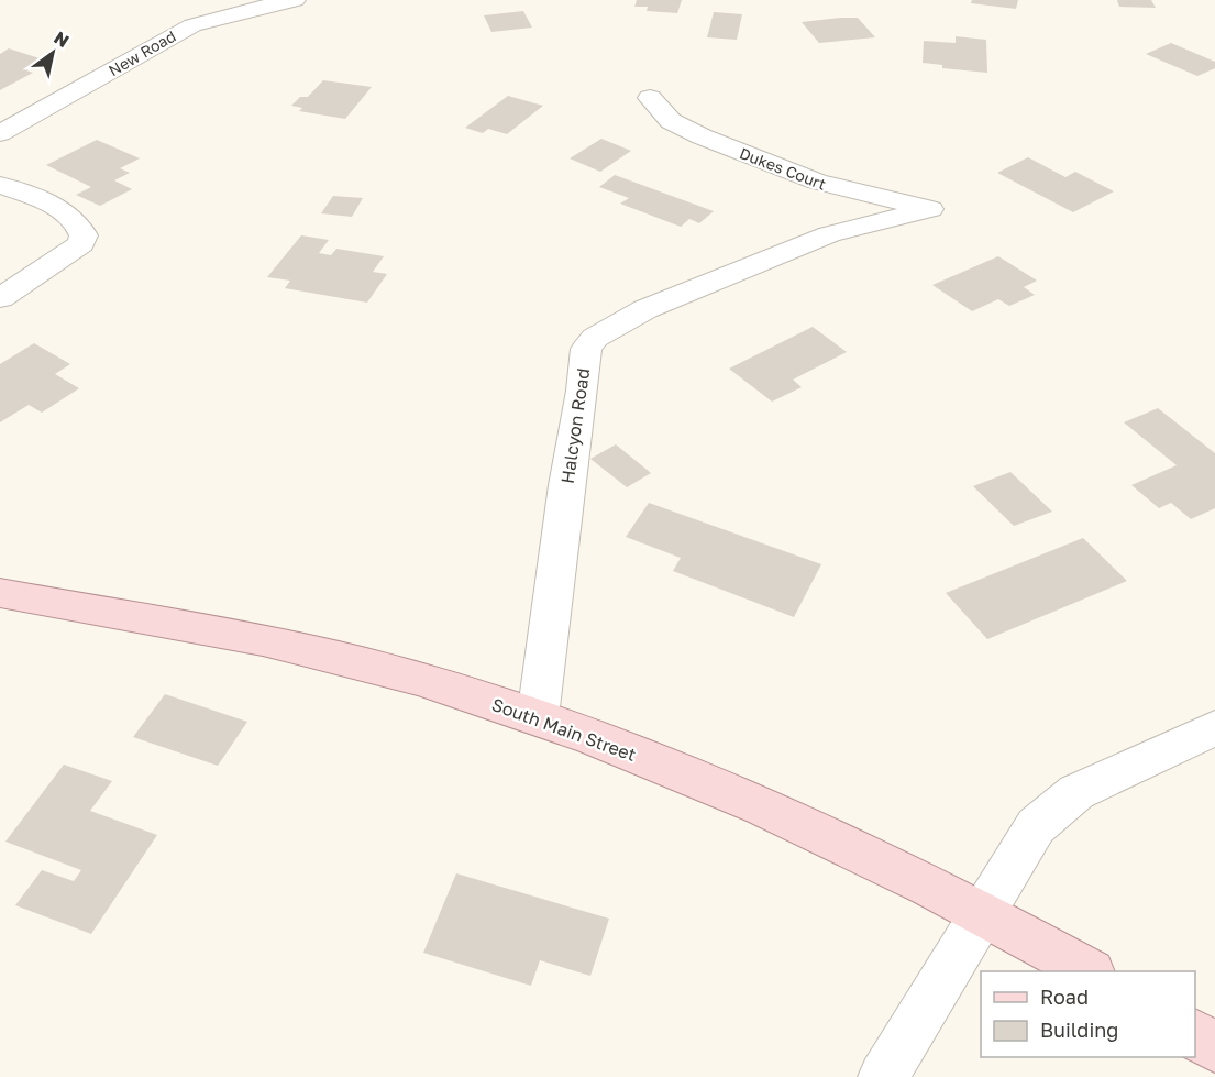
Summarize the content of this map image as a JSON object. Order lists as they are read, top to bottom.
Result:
{
  "streets": {
    "main road": ["South Main Street"],
    "street": ["New Road", "Dukes Court", "Halcyon Road"]
  },
  "crossings": [
    ["Dukes Court", "Halcyon Road"],
    ["Halcyon Road", "South Main Street"]
  ],
  "legend": ["Road", "Building"],
  "north": "top right"
}
